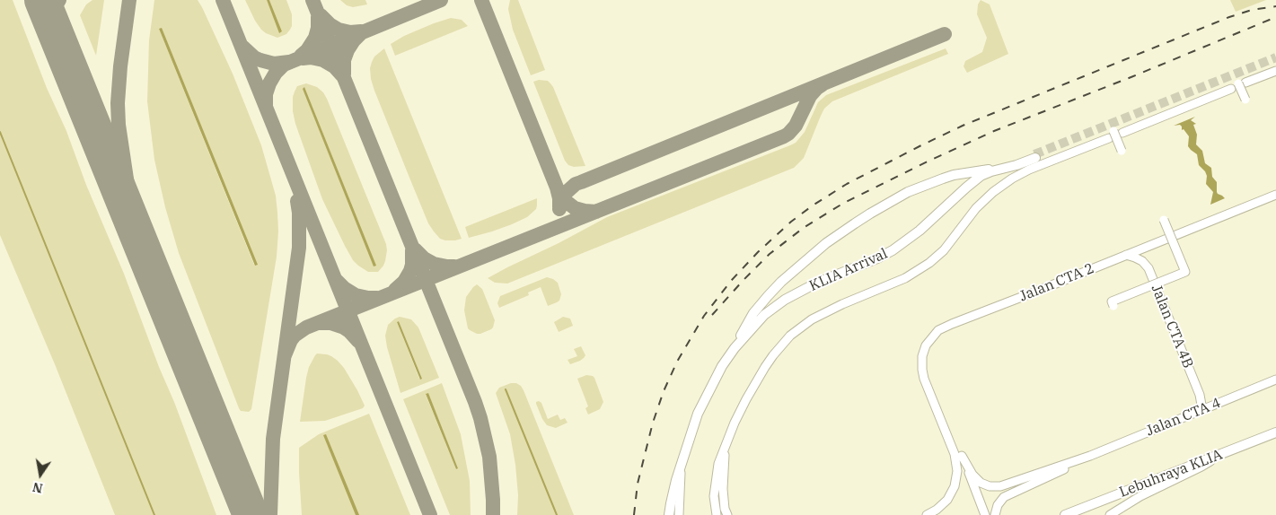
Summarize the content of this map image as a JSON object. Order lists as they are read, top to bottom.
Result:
{
  "streets": {
    "main road": ["KLIA Arrival", "Lebuhraya KLIA"],
    "street": ["Jalan CTA 2", "Jalan CTA 4B", "Jalan CTA 4"]
  },
  "crossings": [
    ["Jalan CTA 2", "Jalan CTA 4B"],
    ["Jalan CTA 4B", "Jalan CTA 4"]
  ],
  "north": "bottom"
}
